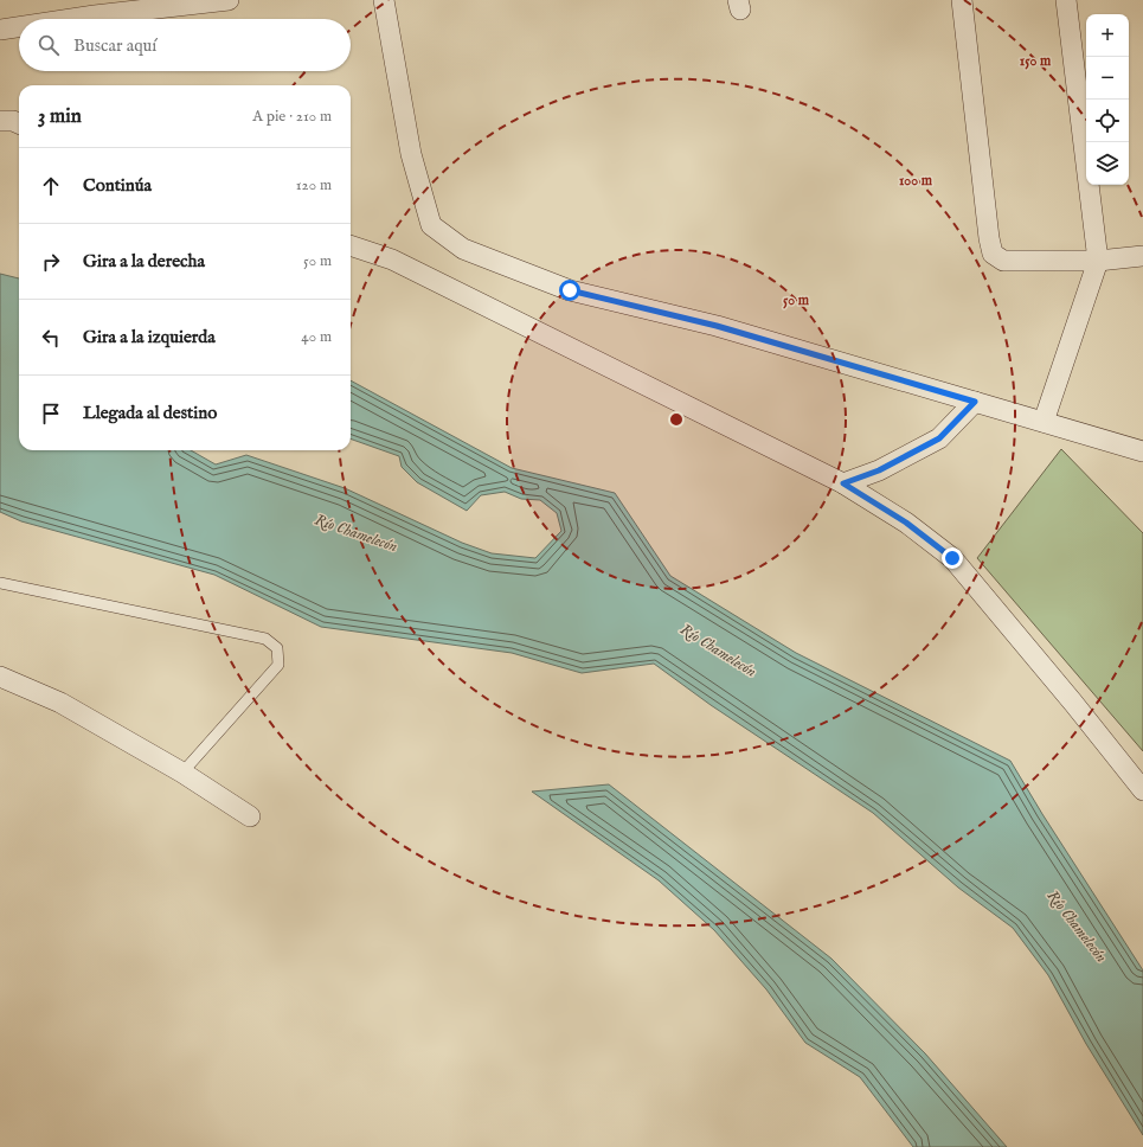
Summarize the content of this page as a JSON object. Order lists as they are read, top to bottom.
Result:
{
  "water": ["Río Chamelecón"],
  "page": {
    "map_buttons": ["+", "−"],
    "search": "Buscar aquí",
    "heading": ["3 min", "A pie · 210 m"],
    "list": [
      ["Continúa", "120 m"],
      ["Gira a la derecha", "50 m"],
      ["Gira a la izquierda", "40 m"],
      "Llegada al destino"
    ]
  },
  "rings": ["150 m", "100 m", "50 m"]
}
